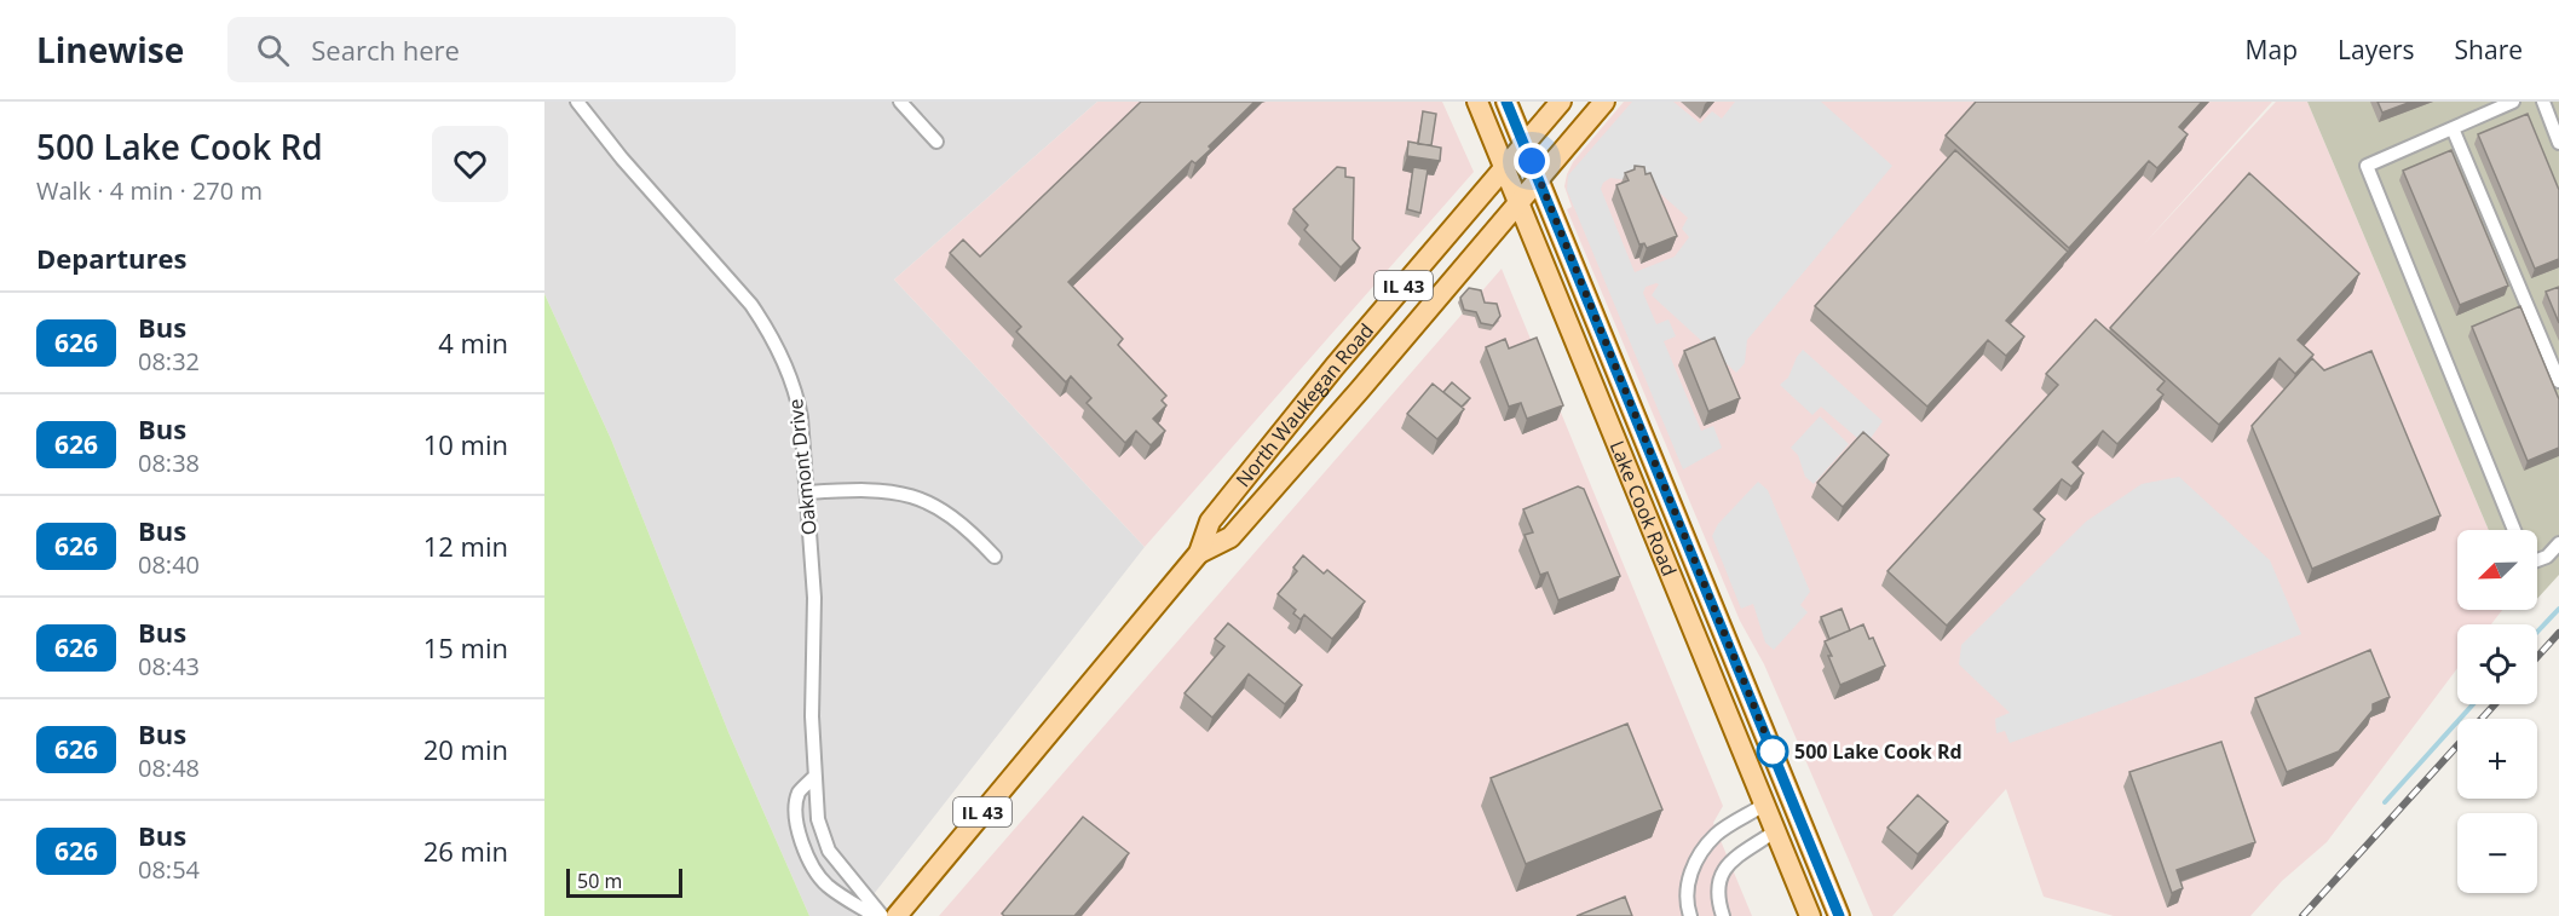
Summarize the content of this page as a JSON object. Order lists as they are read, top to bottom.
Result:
{
  "streets": {
    "main road": ["IL 43", "North Waukegan Road", "Lake Cook Road"],
    "street": ["Oakmont Drive"]
  },
  "crossings": [
    ["IL 43", "North Waukegan Road"],
    ["IL 43", "Lake Cook Road"],
    ["North Waukegan Road", "Lake Cook Road"]
  ],
  "places": ["500 Lake Cook Rd"],
  "lines": ["bus line 626"],
  "scale_bar": "50 m",
  "north": "bottom left",
  "page": {
    "header": "Linewise",
    "search": "Search here",
    "nav": ["Map", "Layers", "Share"],
    "heading": [
      ["500 Lake Cook Rd", "Walk · 4 min · 270 m"],
      "Departures"
    ],
    "list": [
      {
        "mark": "626",
        "name": "Bus",
        "note": "08:32",
        "value": "4 min"
      },
      {
        "mark": "626",
        "name": "Bus",
        "note": "08:38",
        "value": "10 min"
      },
      {
        "mark": "626",
        "name": "Bus",
        "note": "08:40",
        "value": "12 min"
      },
      {
        "mark": "626",
        "name": "Bus",
        "note": "08:43",
        "value": "15 min"
      },
      {
        "mark": "626",
        "name": "Bus",
        "note": "08:48",
        "value": "20 min"
      },
      {
        "mark": "626",
        "name": "Bus",
        "note": "08:54",
        "value": "26 min"
      }
    ],
    "map_buttons": ["+", "−"],
    "scale": "50 m"
  }
}
